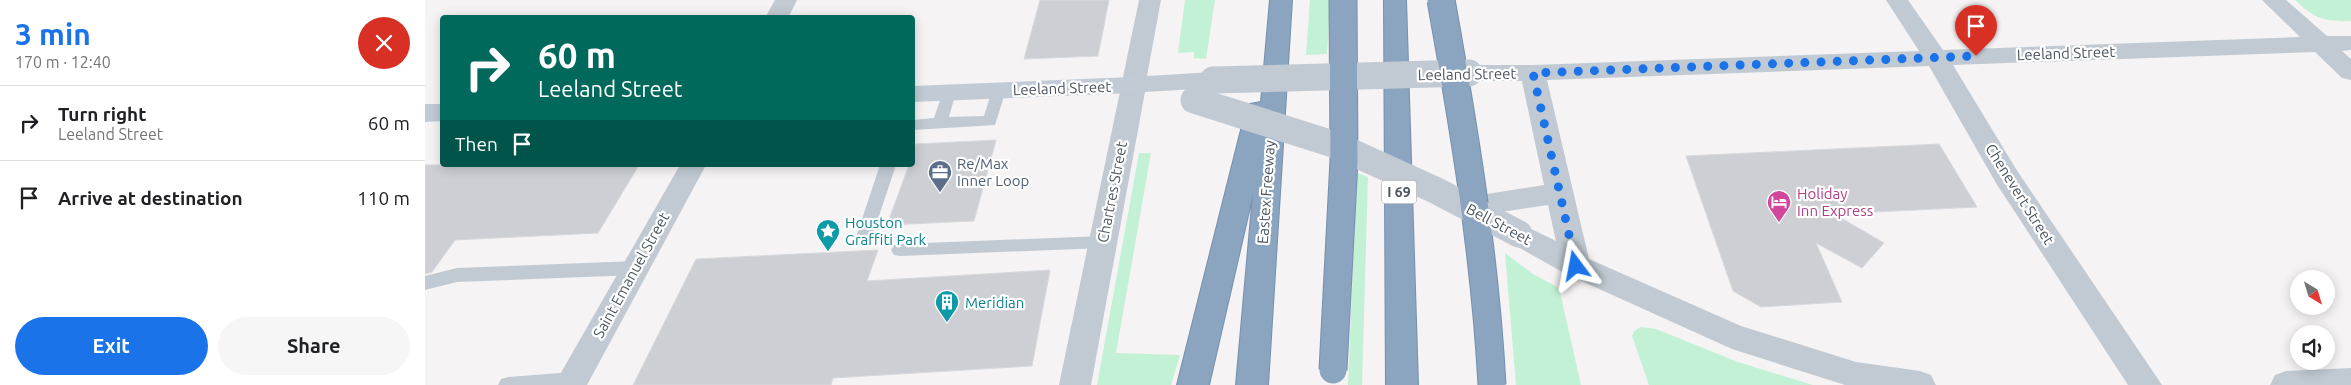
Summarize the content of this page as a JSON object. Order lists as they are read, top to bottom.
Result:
{
  "streets": {
    "highway": ["Eastex Freeway", "I 69"],
    "main road": ["Leeland Street"],
    "street": [
      "Chartres Street",
      "Chenevert Street",
      "Bell Street",
      "Saint Emanuel Street"
    ]
  },
  "crossings": [
    ["Leeland Street", "Chartres Street"],
    ["Leeland Street", "Chenevert Street"],
    ["Leeland Street", "Bell Street"],
    ["Chartres Street", "Bell Street"]
  ],
  "places": {
    "office": ["Re/Max Inner Loop"],
    "hotel": ["Holiday Inn Express"],
    "place": ["Houston Graffiti Park"],
    "building": ["Meridian"]
  },
  "north": "bottom right",
  "page": {
    "heading": ["3 min", "170 m · 12:40"],
    "turn": ["60 m", "Leeland Street"],
    "list": [
      {
        "name": "Turn right",
        "note": "Leeland Street",
        "value": "60 m"
      },
      {
        "name": "Arrive at destination",
        "value": "110 m"
      }
    ],
    "then": "Then",
    "buttons": ["Exit", "Share"]
  }
}
